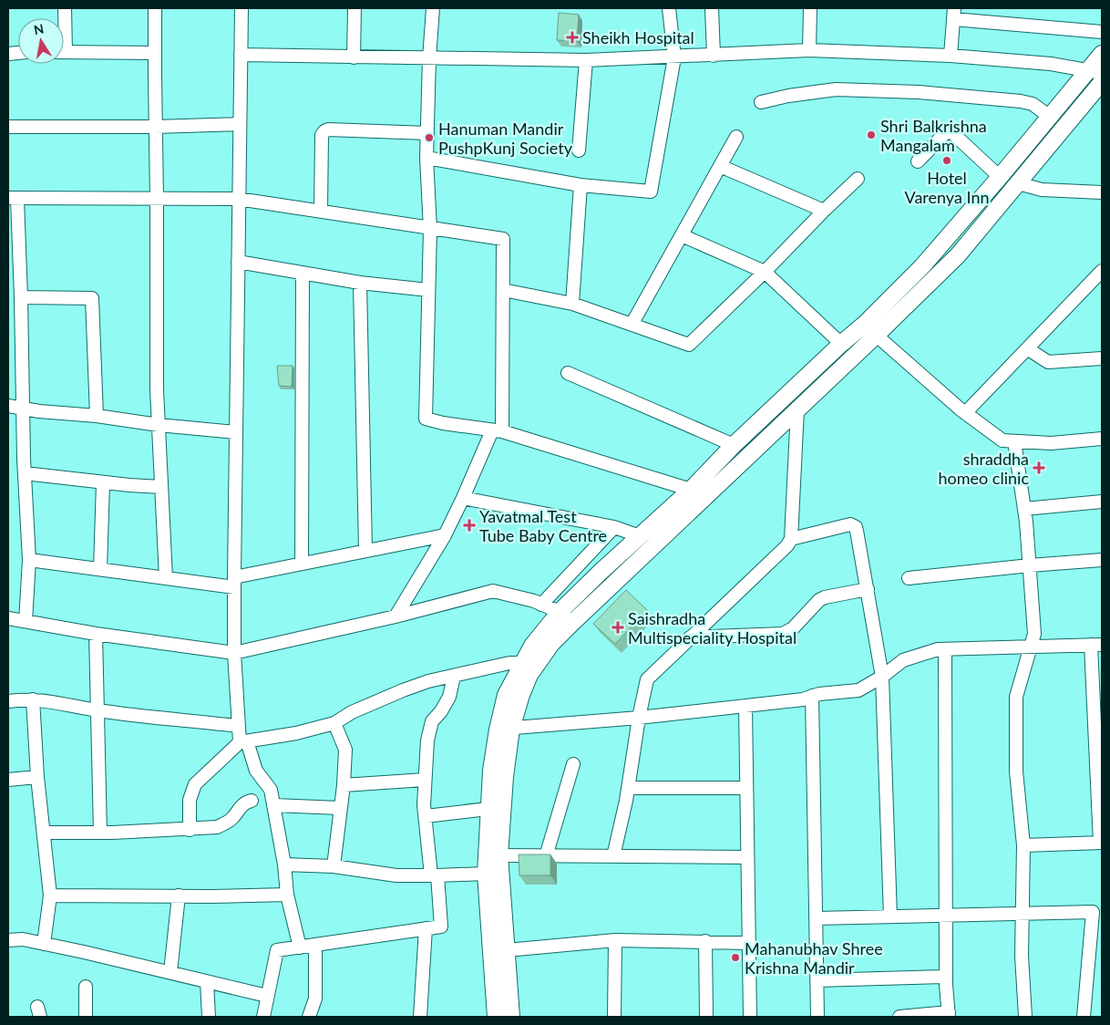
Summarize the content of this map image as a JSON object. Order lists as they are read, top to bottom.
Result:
{
  "places": {
    "health": [
      "Sheikh Hospital",
      "shraddha homeo clinic",
      "Yavatmal Test Tube Baby Centre",
      "Saishradha Multispeciality Hospital"
    ],
    "other": [
      "Shri Balkrishna Mangalam",
      "Hanuman Mandir PushpKunj Society",
      "Hotel Varenya Inn",
      "Mahanubhav Shree Krishna Mandir"
    ]
  },
  "north": "top"
}
